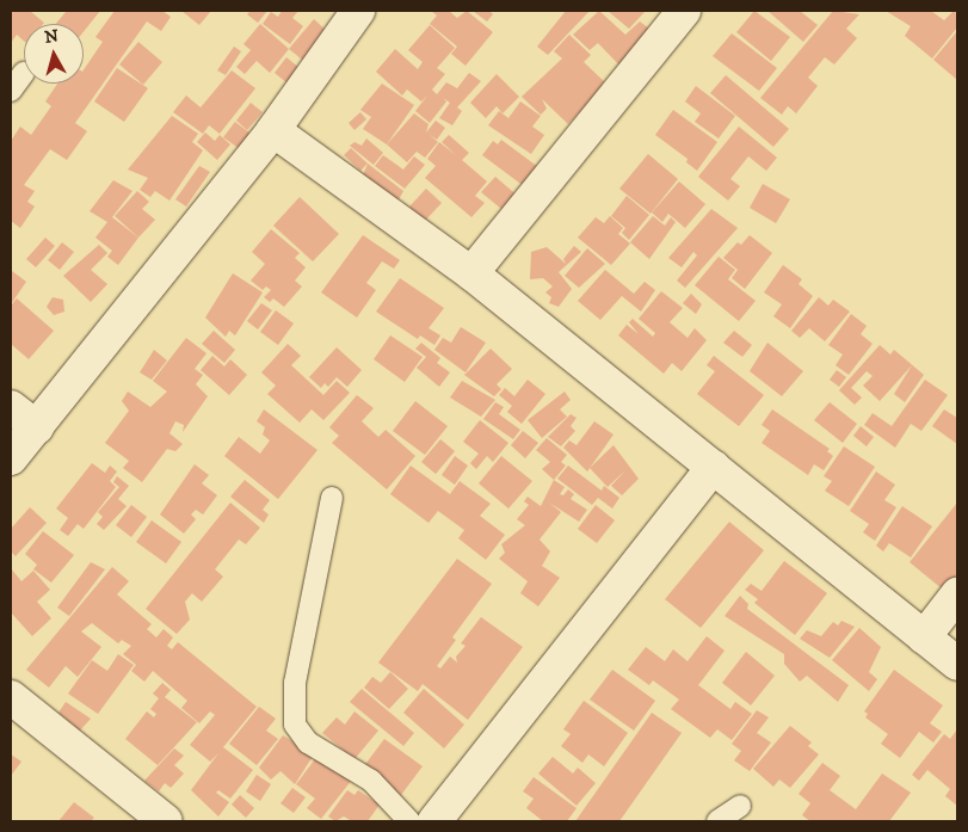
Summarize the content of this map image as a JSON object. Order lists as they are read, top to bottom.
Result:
{
  "north": "top"
}
